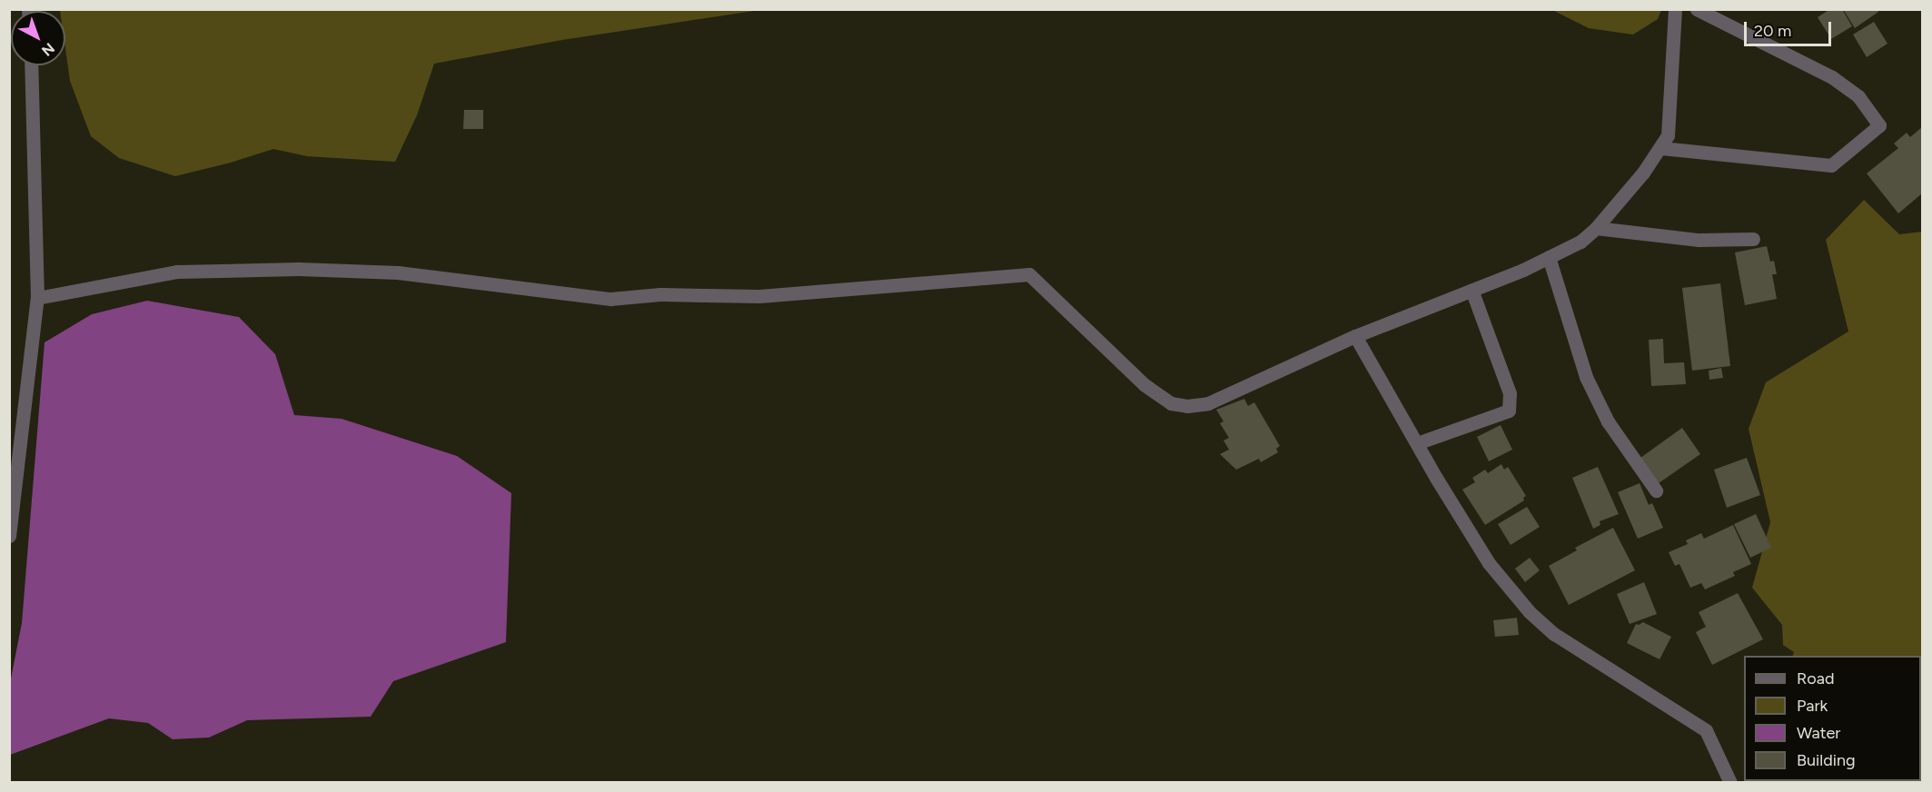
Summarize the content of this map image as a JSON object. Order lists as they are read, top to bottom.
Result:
{
  "legend": [
    "Road",
    "Park",
    "Water",
    "Building"
  ],
  "scale_bar": "20 m",
  "north": "bottom right"
}
